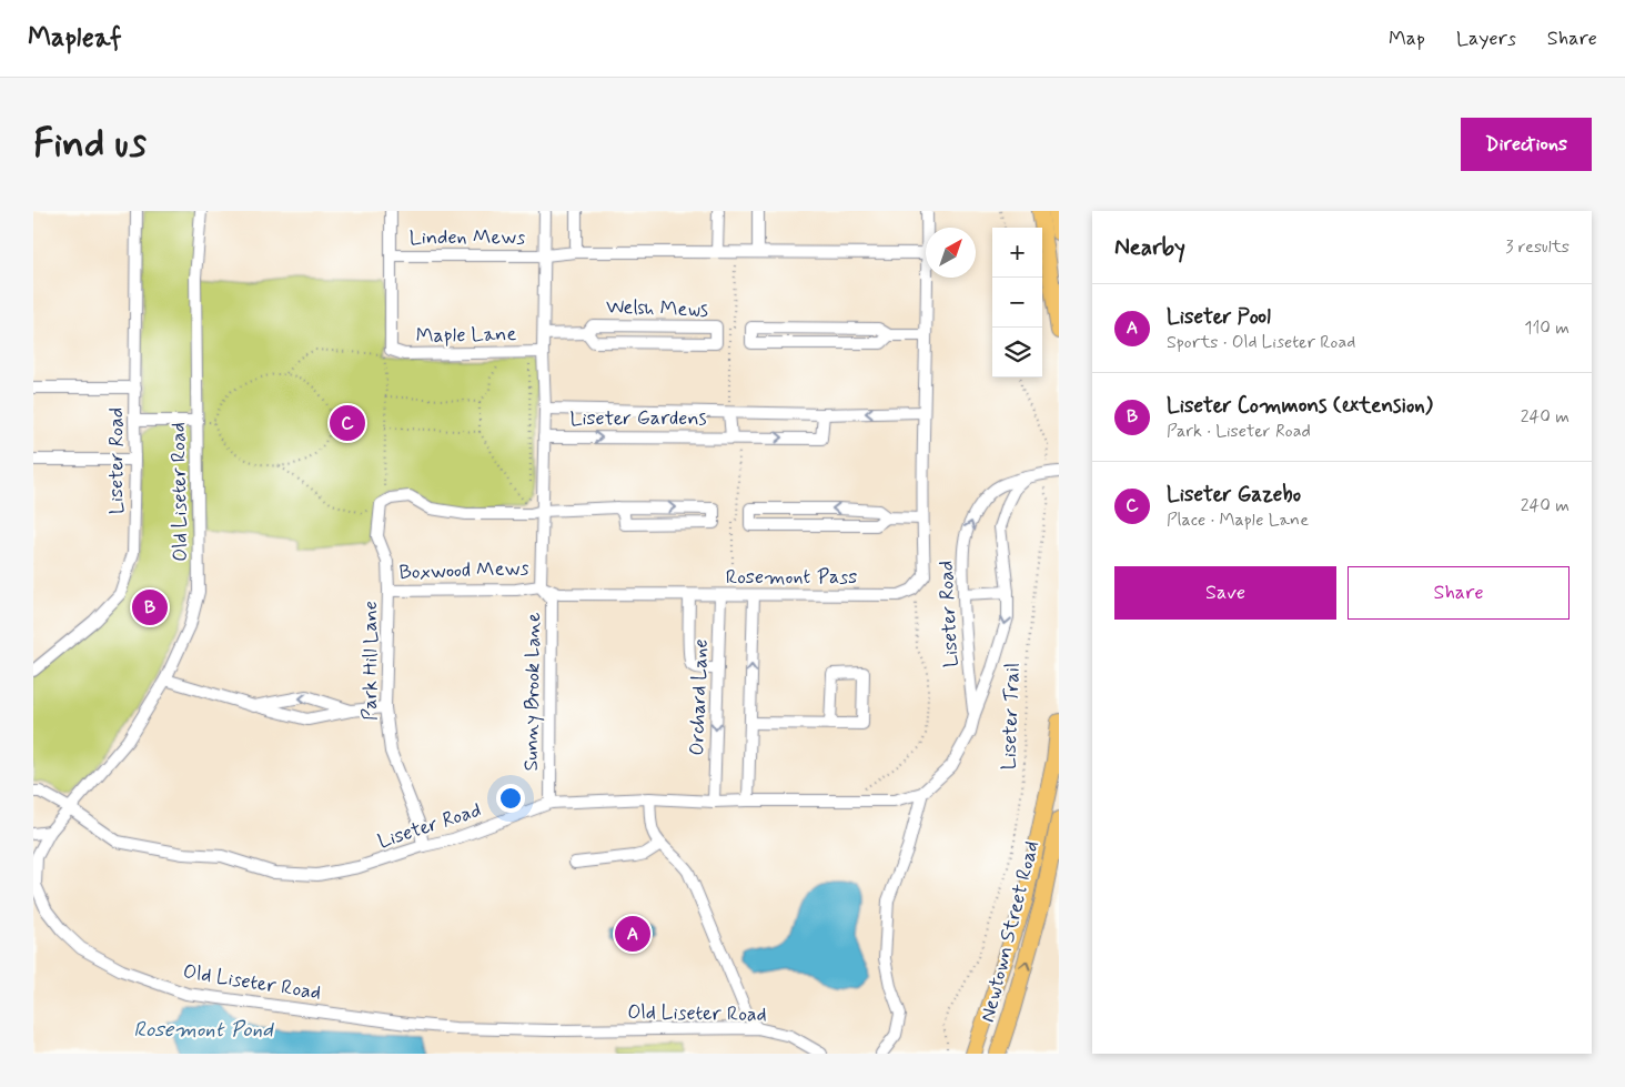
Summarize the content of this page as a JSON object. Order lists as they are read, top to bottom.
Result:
{
  "streets": {
    "main road": ["Newtown Street Road"],
    "street": [
      "Linden Mews",
      "Welsh Mews",
      "Maple Lane",
      "Liseter Gardens",
      "Liseter Road",
      "Old Liseter Road",
      "Boxwood Mews",
      "Rosemont Pass",
      "Park Hill Lane",
      "Sunny Brook Lane",
      "Orchard Lane"
    ],
    "path": ["Liseter Trail"]
  },
  "crossings": [
    ["Linden Mews", "Maple Lane"],
    ["Liseter Gardens", "Rosemont Pass"],
    ["Liseter Road", "Old Liseter Road"],
    ["Liseter Road", "Park Hill Lane"],
    ["Liseter Road", "Sunny Brook Lane"],
    ["Liseter Road", "Orchard Lane"],
    ["Liseter Road", "Liseter Trail"],
    ["Boxwood Mews", "Rosemont Pass"],
    ["Boxwood Mews", "Park Hill Lane"],
    ["Boxwood Mews", "Sunny Brook Lane"],
    ["Rosemont Pass", "Sunny Brook Lane"],
    ["Rosemont Pass", "Orchard Lane"]
  ],
  "water": ["Rosemont Pond"],
  "north": "top right",
  "page": {
    "header": "Mapleaf",
    "nav": ["Map", "Layers", "Share"],
    "buttons": [
      "Directions",
      ["Save", "Share"]
    ],
    "title": "Find us",
    "heading": ["Nearby", "3 results"],
    "map_buttons": ["+", "−"],
    "list": [
      {
        "mark": "A",
        "name": "Liseter Pool",
        "note": "Sports · Old Liseter Road",
        "value": "110 m"
      },
      {
        "mark": "B",
        "name": "Liseter Commons (extension)",
        "note": "Park · Liseter Road",
        "value": "240 m"
      },
      {
        "mark": "C",
        "name": "Liseter Gazebo",
        "note": "Place · Maple Lane",
        "value": "240 m"
      }
    ],
    "pins": ["C", "B", "A"]
  }
}
